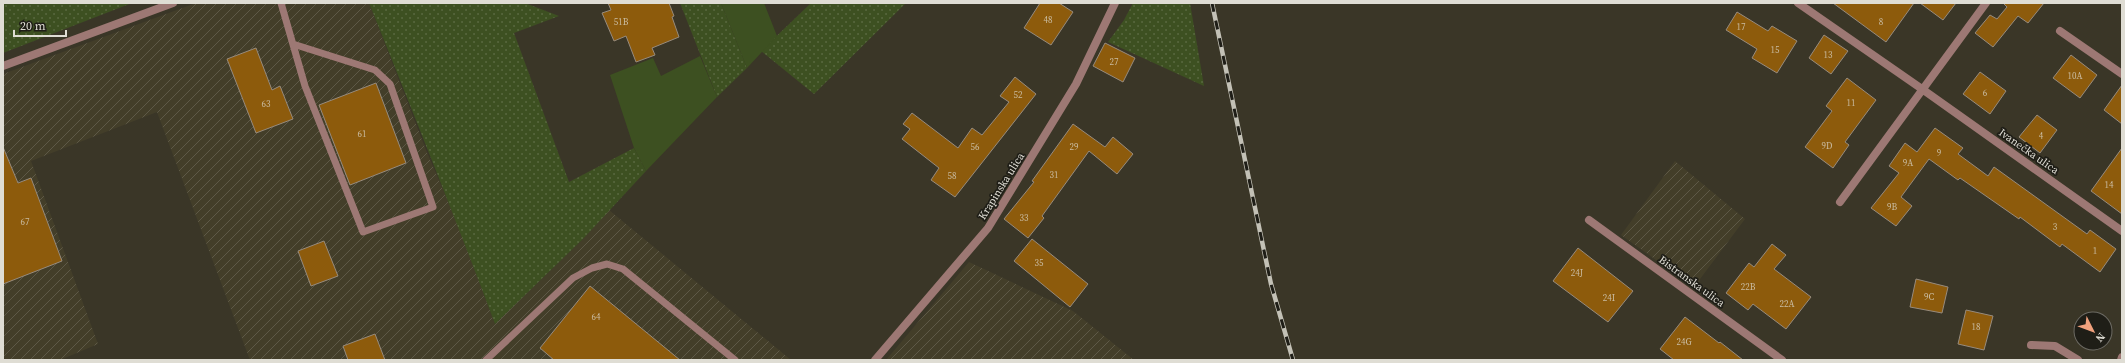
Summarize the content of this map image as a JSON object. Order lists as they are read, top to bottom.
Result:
{
  "streets": {
    "street": ["Ivanečka ulica", "Krapinska ulica", "Bistranska ulica"]
  },
  "house_numbers": [
    "48",
    "51B",
    "8",
    "17",
    "15",
    "13",
    "27",
    "10A",
    "6",
    "52",
    "11",
    "63",
    "61",
    "4",
    "9D",
    "56",
    "29",
    "9",
    "9A",
    "31",
    "58",
    "14",
    "9B",
    "33",
    "67",
    "3",
    "1",
    "35",
    "24J",
    "22B",
    "9C",
    "24I",
    "22A",
    "64",
    "18",
    "24G"
  ],
  "scale_bar": "20 m",
  "north": "bottom right"
}
